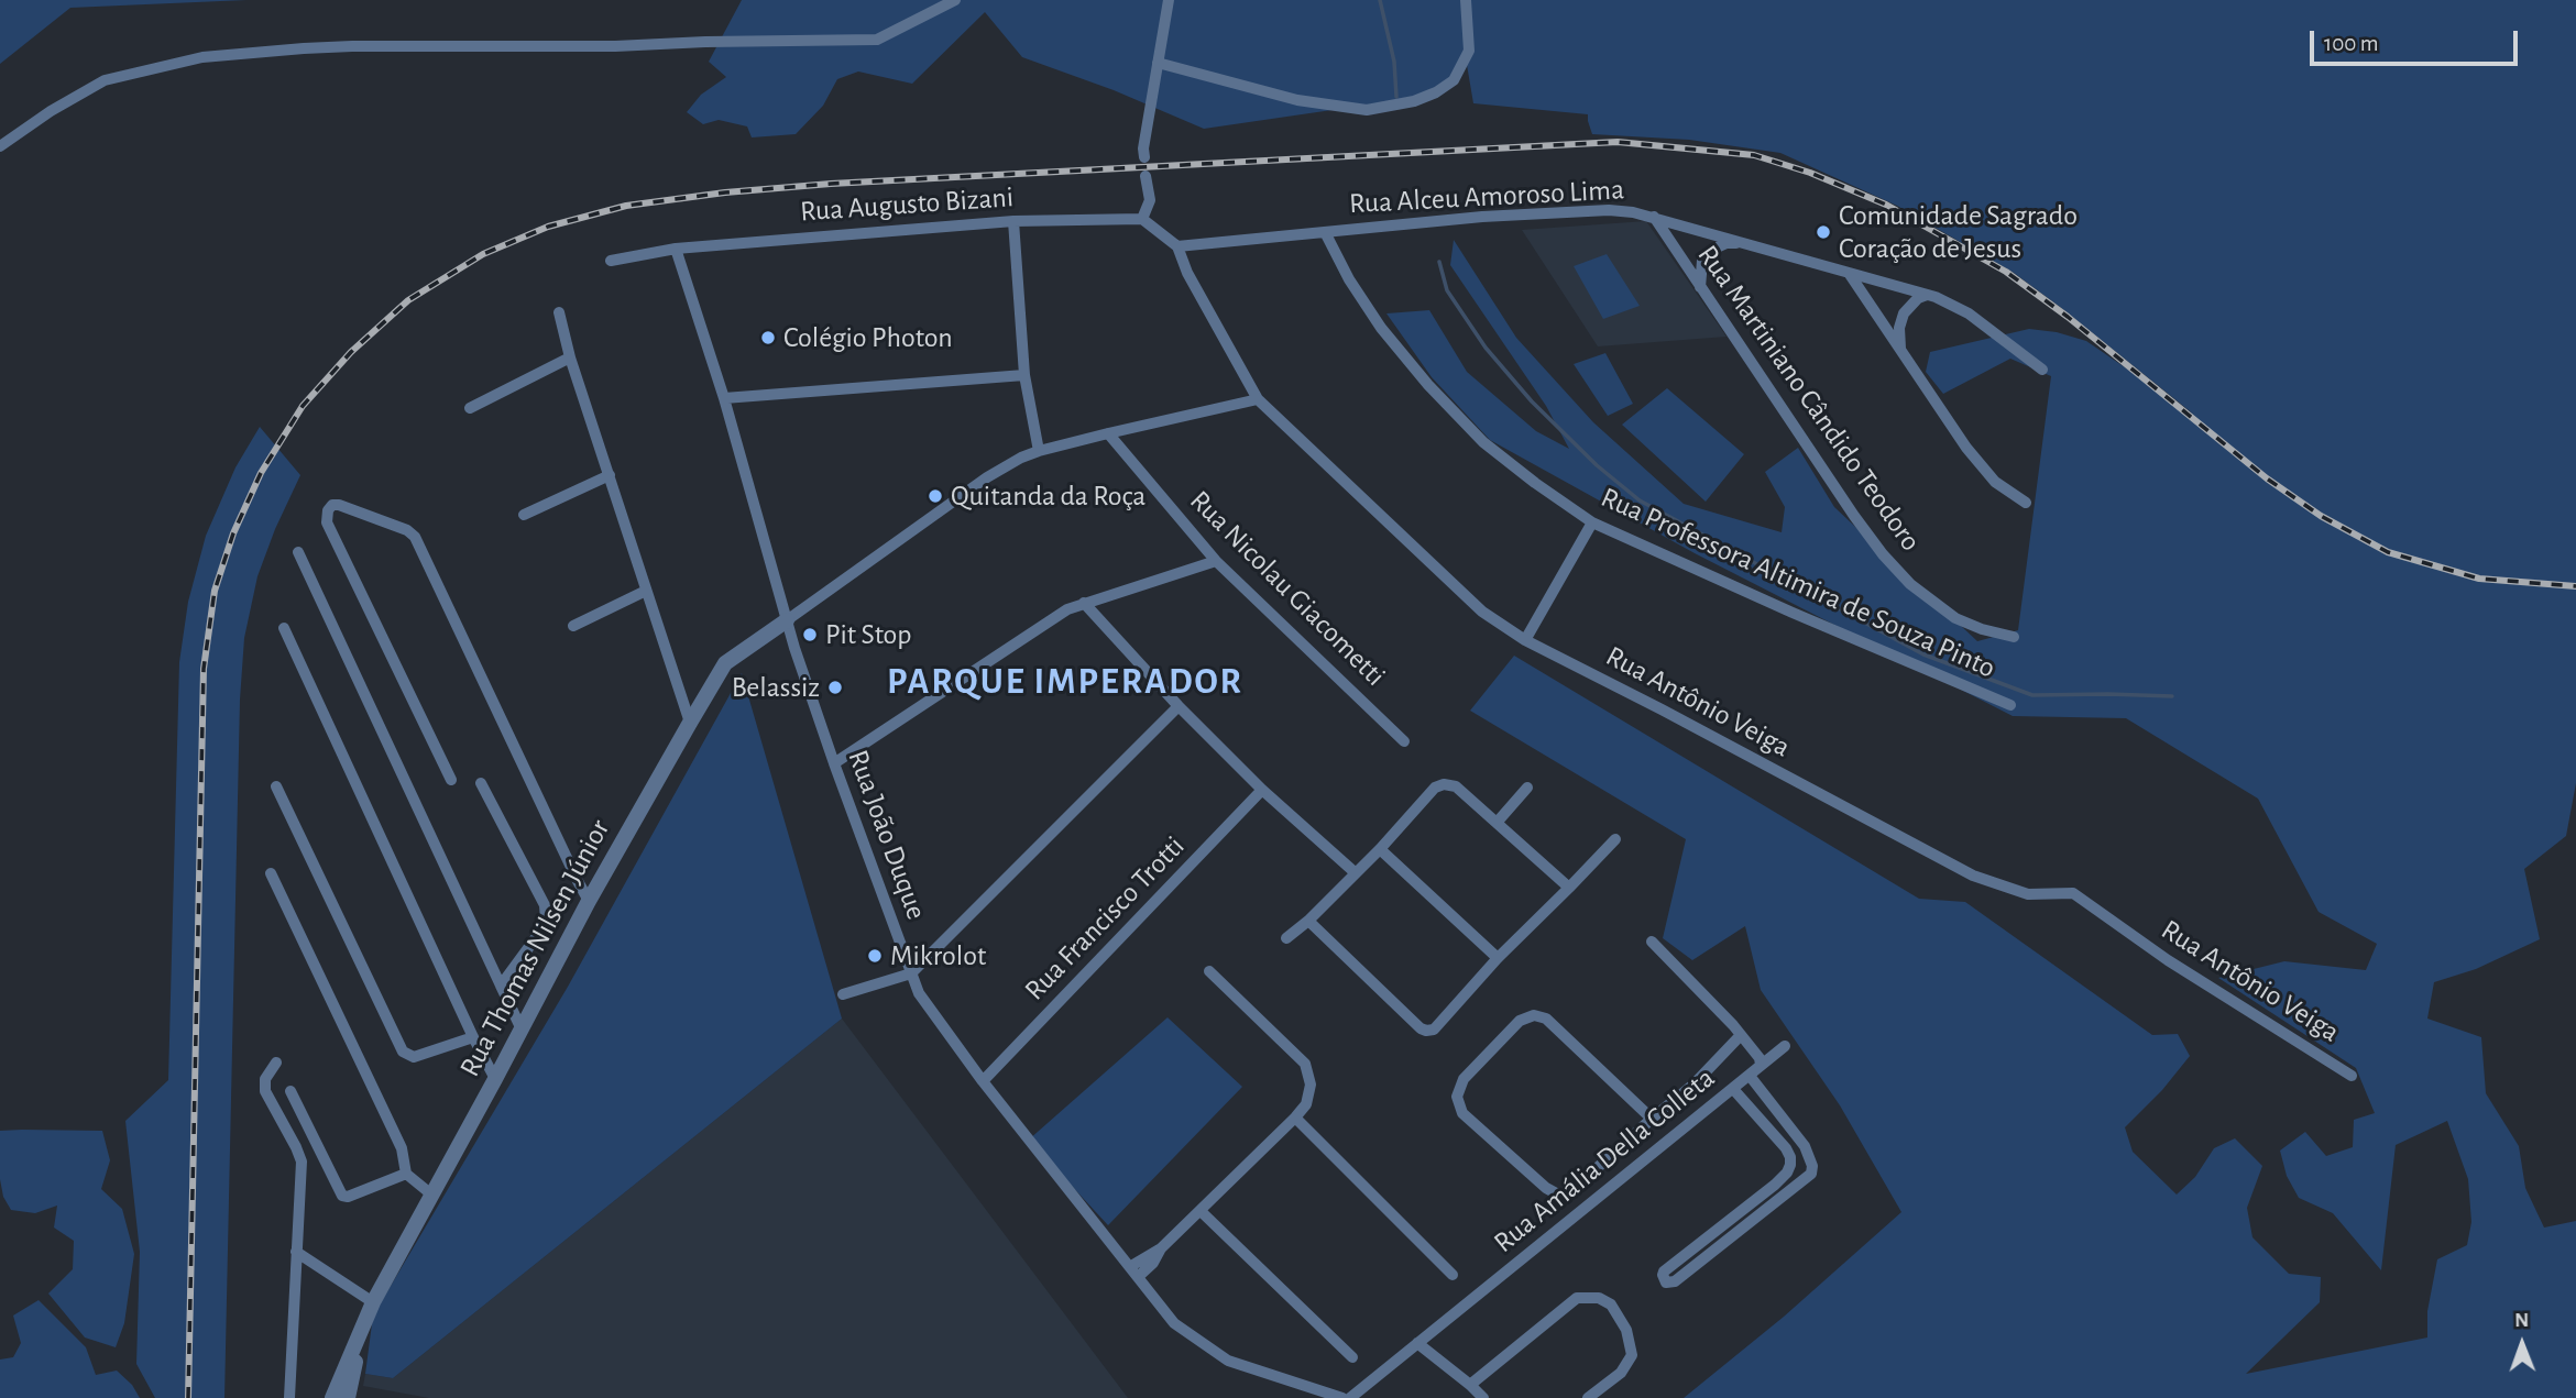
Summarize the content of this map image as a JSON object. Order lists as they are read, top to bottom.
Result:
{
  "streets": {
    "street": [
      "Rua Alceu Amoroso Lima",
      "Rua Augusto Bizani",
      "Rua Martiniano Cândido Teodoro",
      "Rua Professora Altimira de Souza Pinto",
      "Rua Nicolau Giacometti",
      "Rua Antônio Veiga",
      "Rua João Duque",
      "Rua Francisco Trotti",
      "Rua Thomas Nilsen Júnior",
      "Rua Amália Della Colleta"
    ]
  },
  "crossings": [
    ["Rua Alceu Amoroso Lima", "Rua Martiniano Cândido Teodoro"],
    ["Rua Alceu Amoroso Lima", "Rua Professora Altimira de Souza Pinto"],
    ["Rua Alceu Amoroso Lima", "Rua Antônio Veiga"],
    ["Rua Augusto Bizani", "Rua Antônio Veiga"],
    ["Rua Augusto Bizani", "Rua João Duque"],
    ["Rua João Duque", "Rua Francisco Trotti"],
    ["Rua João Duque", "Rua Thomas Nilsen Júnior"]
  ],
  "districts": ["PARQUE IMPERADOR"],
  "places": [
    "Comunidade Sagrado Coração de Jesus",
    "Colégio Photon",
    "Quitanda da Roça",
    "Pit Stop",
    "Belassiz",
    "Mikrolot"
  ],
  "scale_bar": "100 m",
  "north": "top"
}
